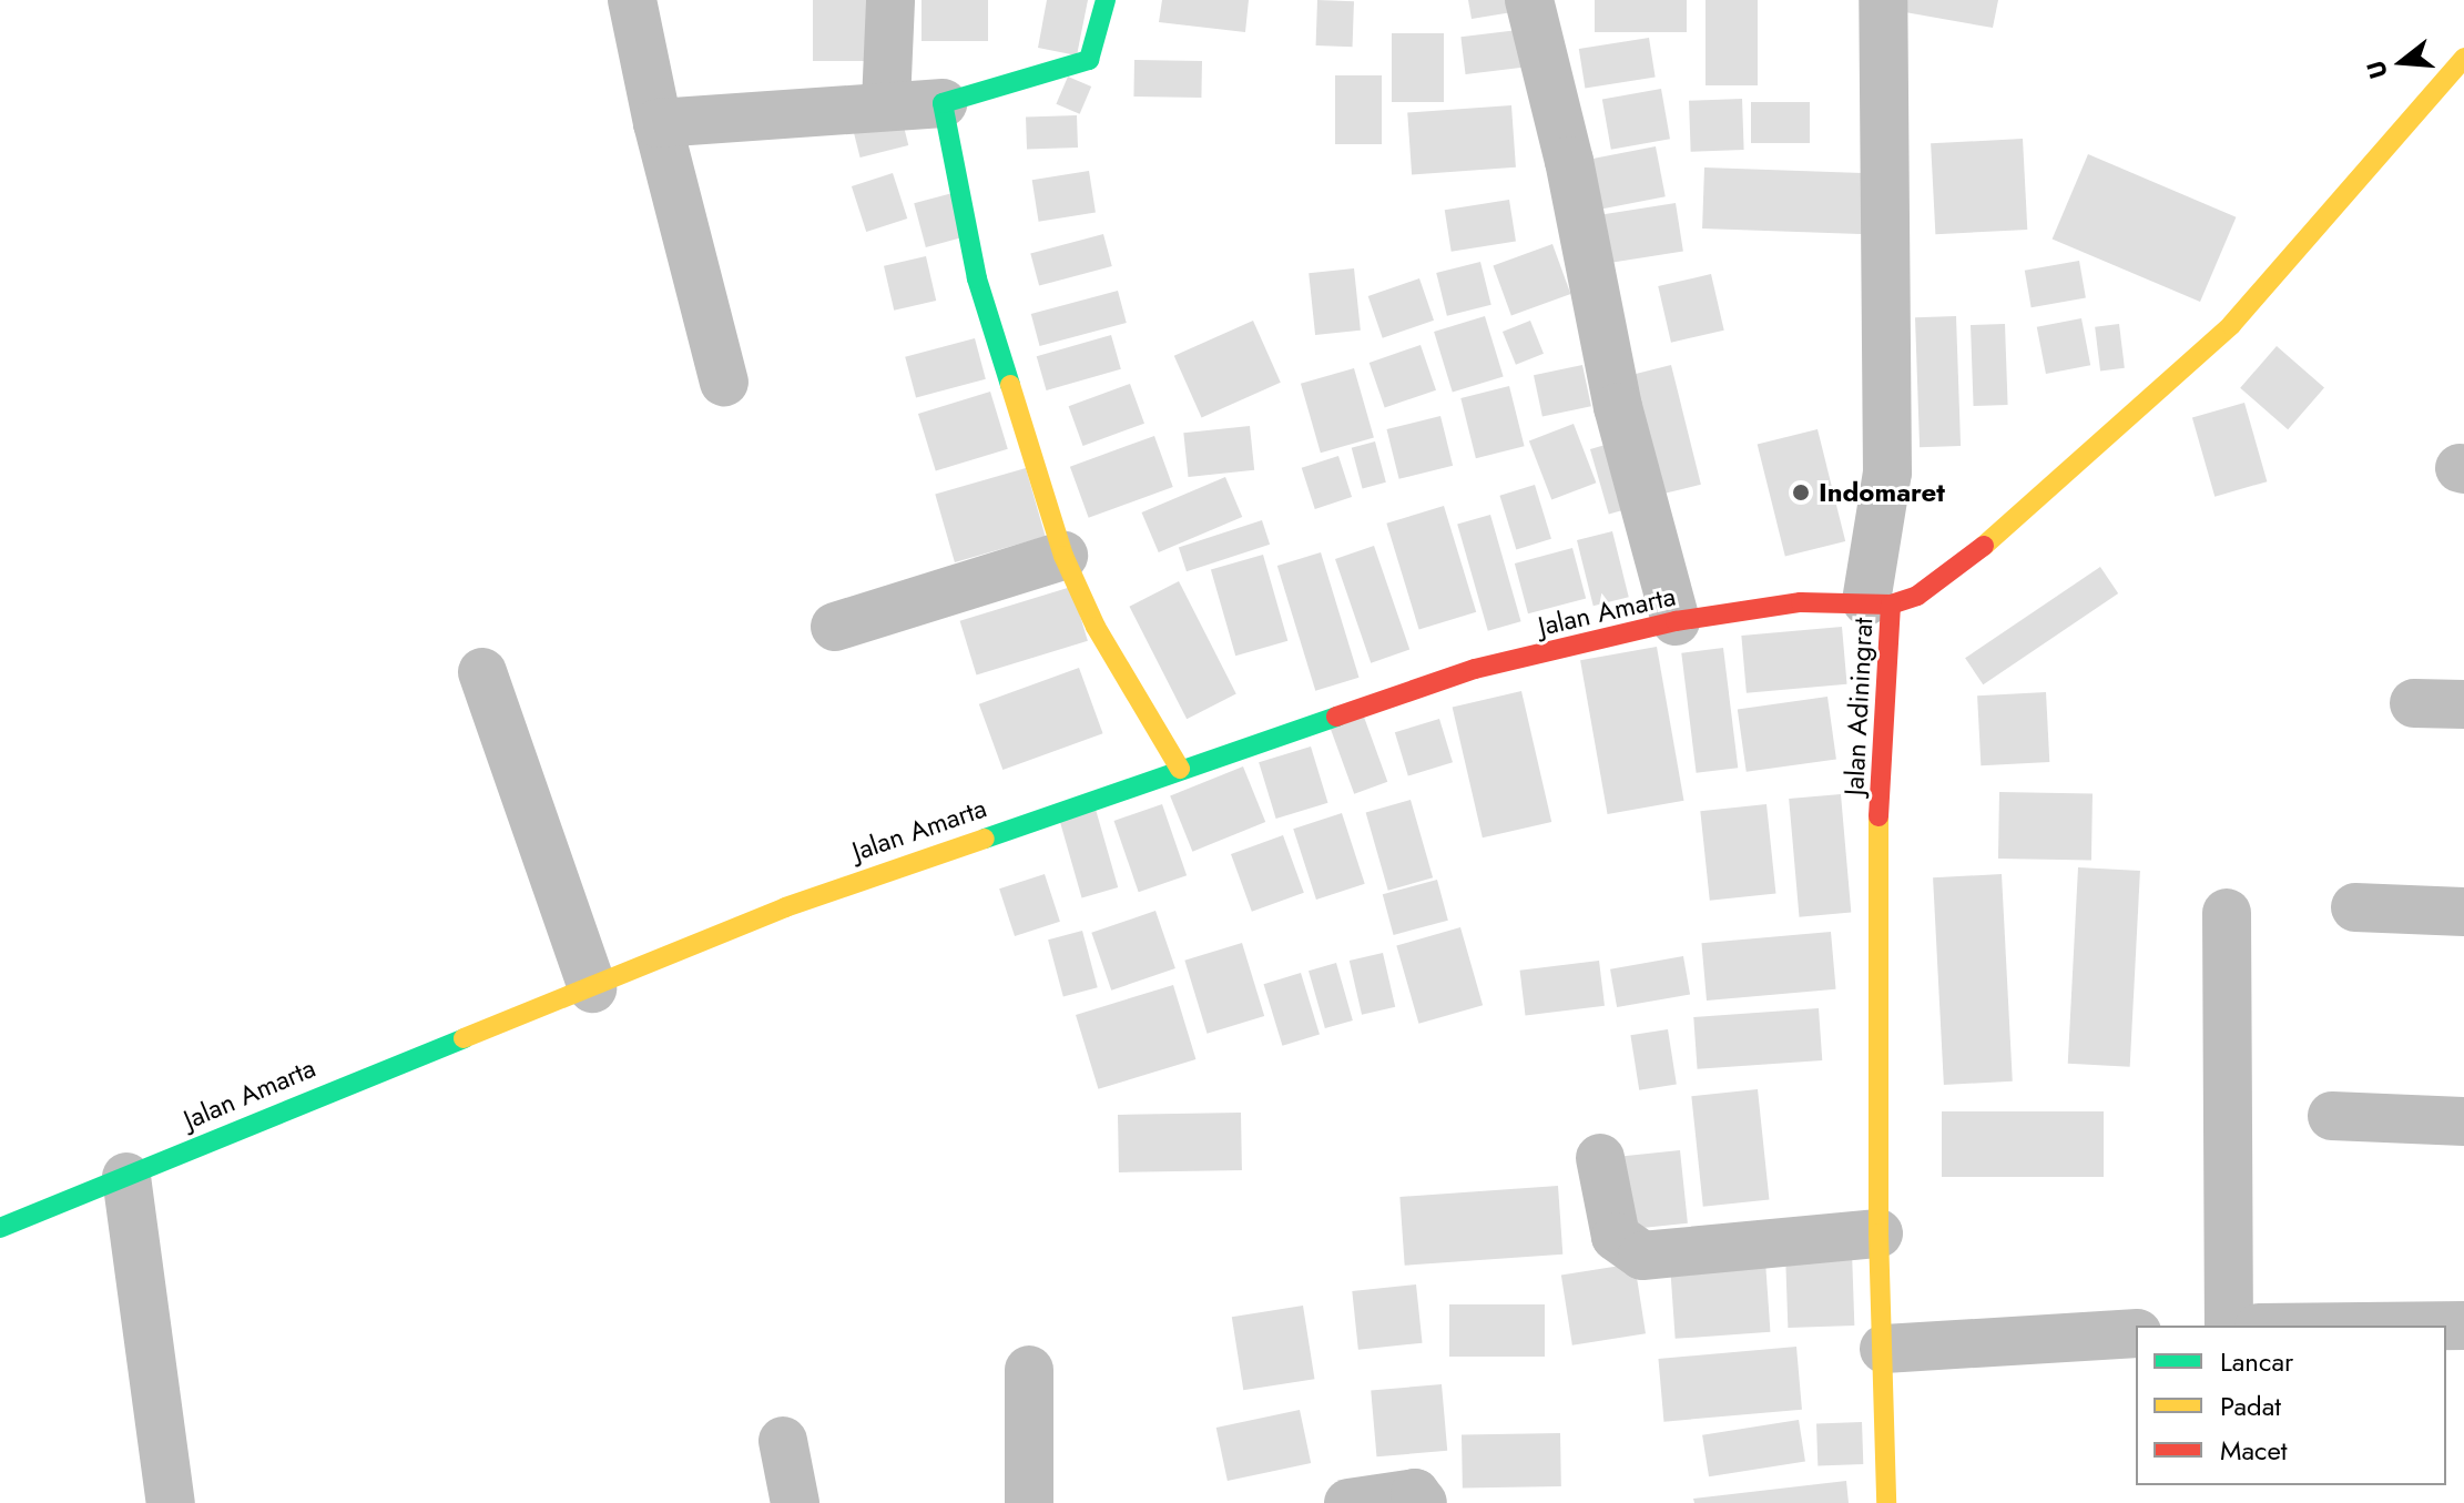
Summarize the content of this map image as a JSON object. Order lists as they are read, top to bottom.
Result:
{
  "streets": {
    "street": ["Jalan Amarta", "Jalan Adiningrat"]
  },
  "crossings": [
    ["Jalan Amarta", "Jalan Adiningrat"]
  ],
  "places": ["Indomaret"],
  "legend": ["Lancar", "Padat", "Macet"],
  "north": "left"
}
